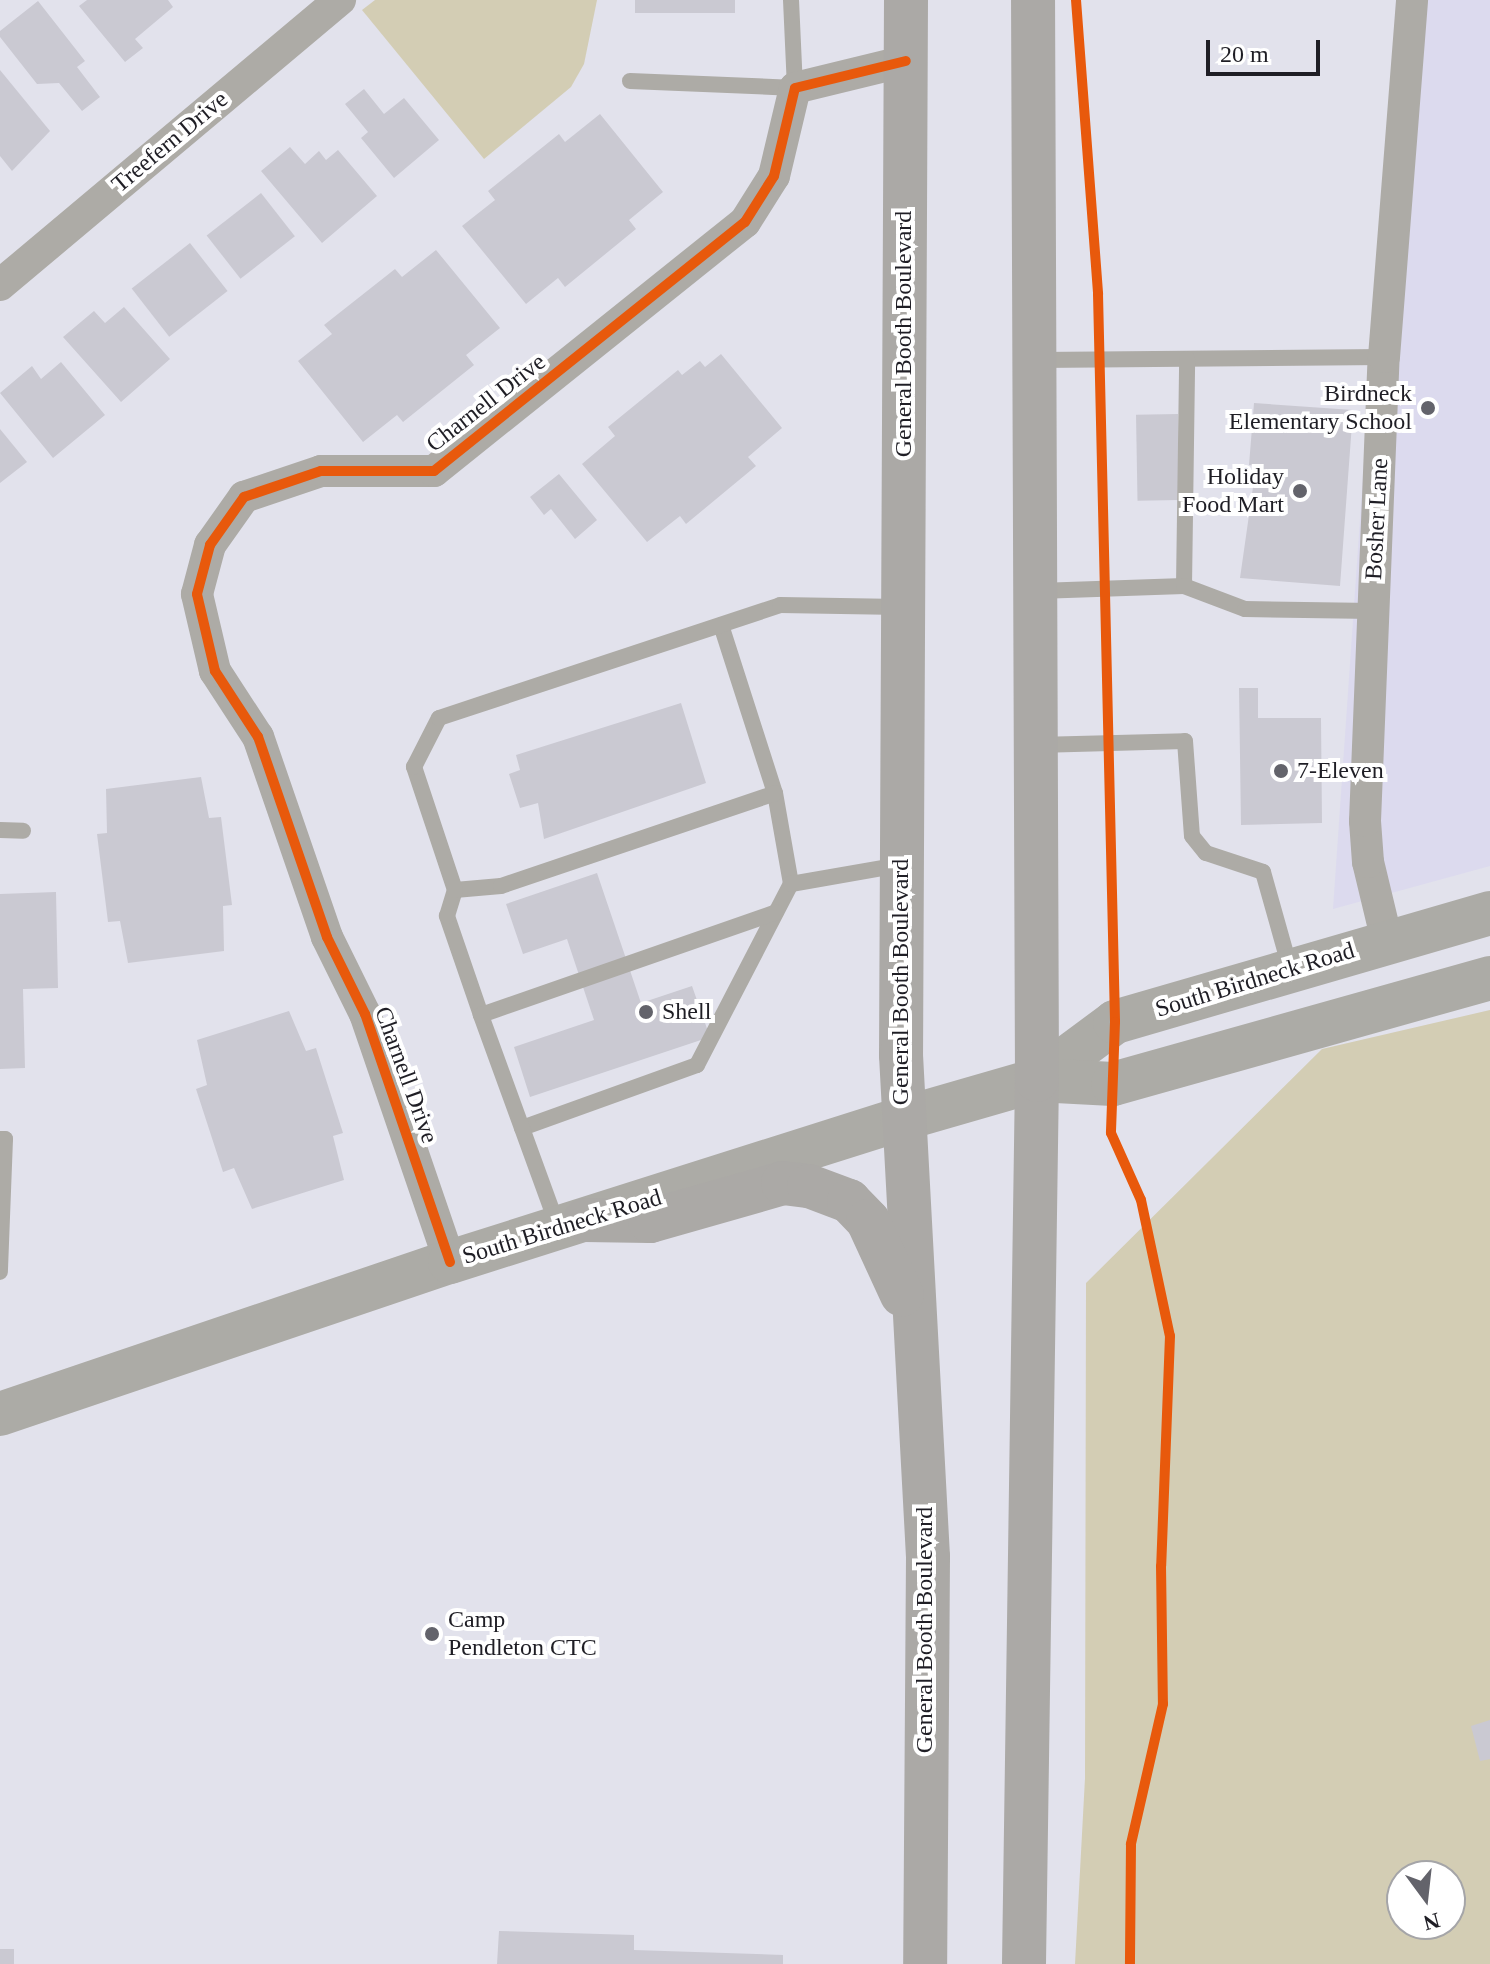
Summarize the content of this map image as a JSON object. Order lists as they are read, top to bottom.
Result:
{
  "streets": {
    "highway": ["General Booth Boulevard"],
    "main road": ["South Birdneck Road"],
    "street": ["Treefern Drive", "Charnell Drive", "Bosher Lane"]
  },
  "crossings": [
    ["General Booth Boulevard", "South Birdneck Road"],
    ["Charnell Drive", "South Birdneck Road"],
    ["Bosher Lane", "South Birdneck Road"]
  ],
  "places": [
    "Birdneck Elementary School",
    "Holiday Food Mart",
    "7-Eleven",
    "Shell",
    "Camp Pendleton CTC"
  ],
  "scale_bar": "20 m",
  "north": "bottom"
}
